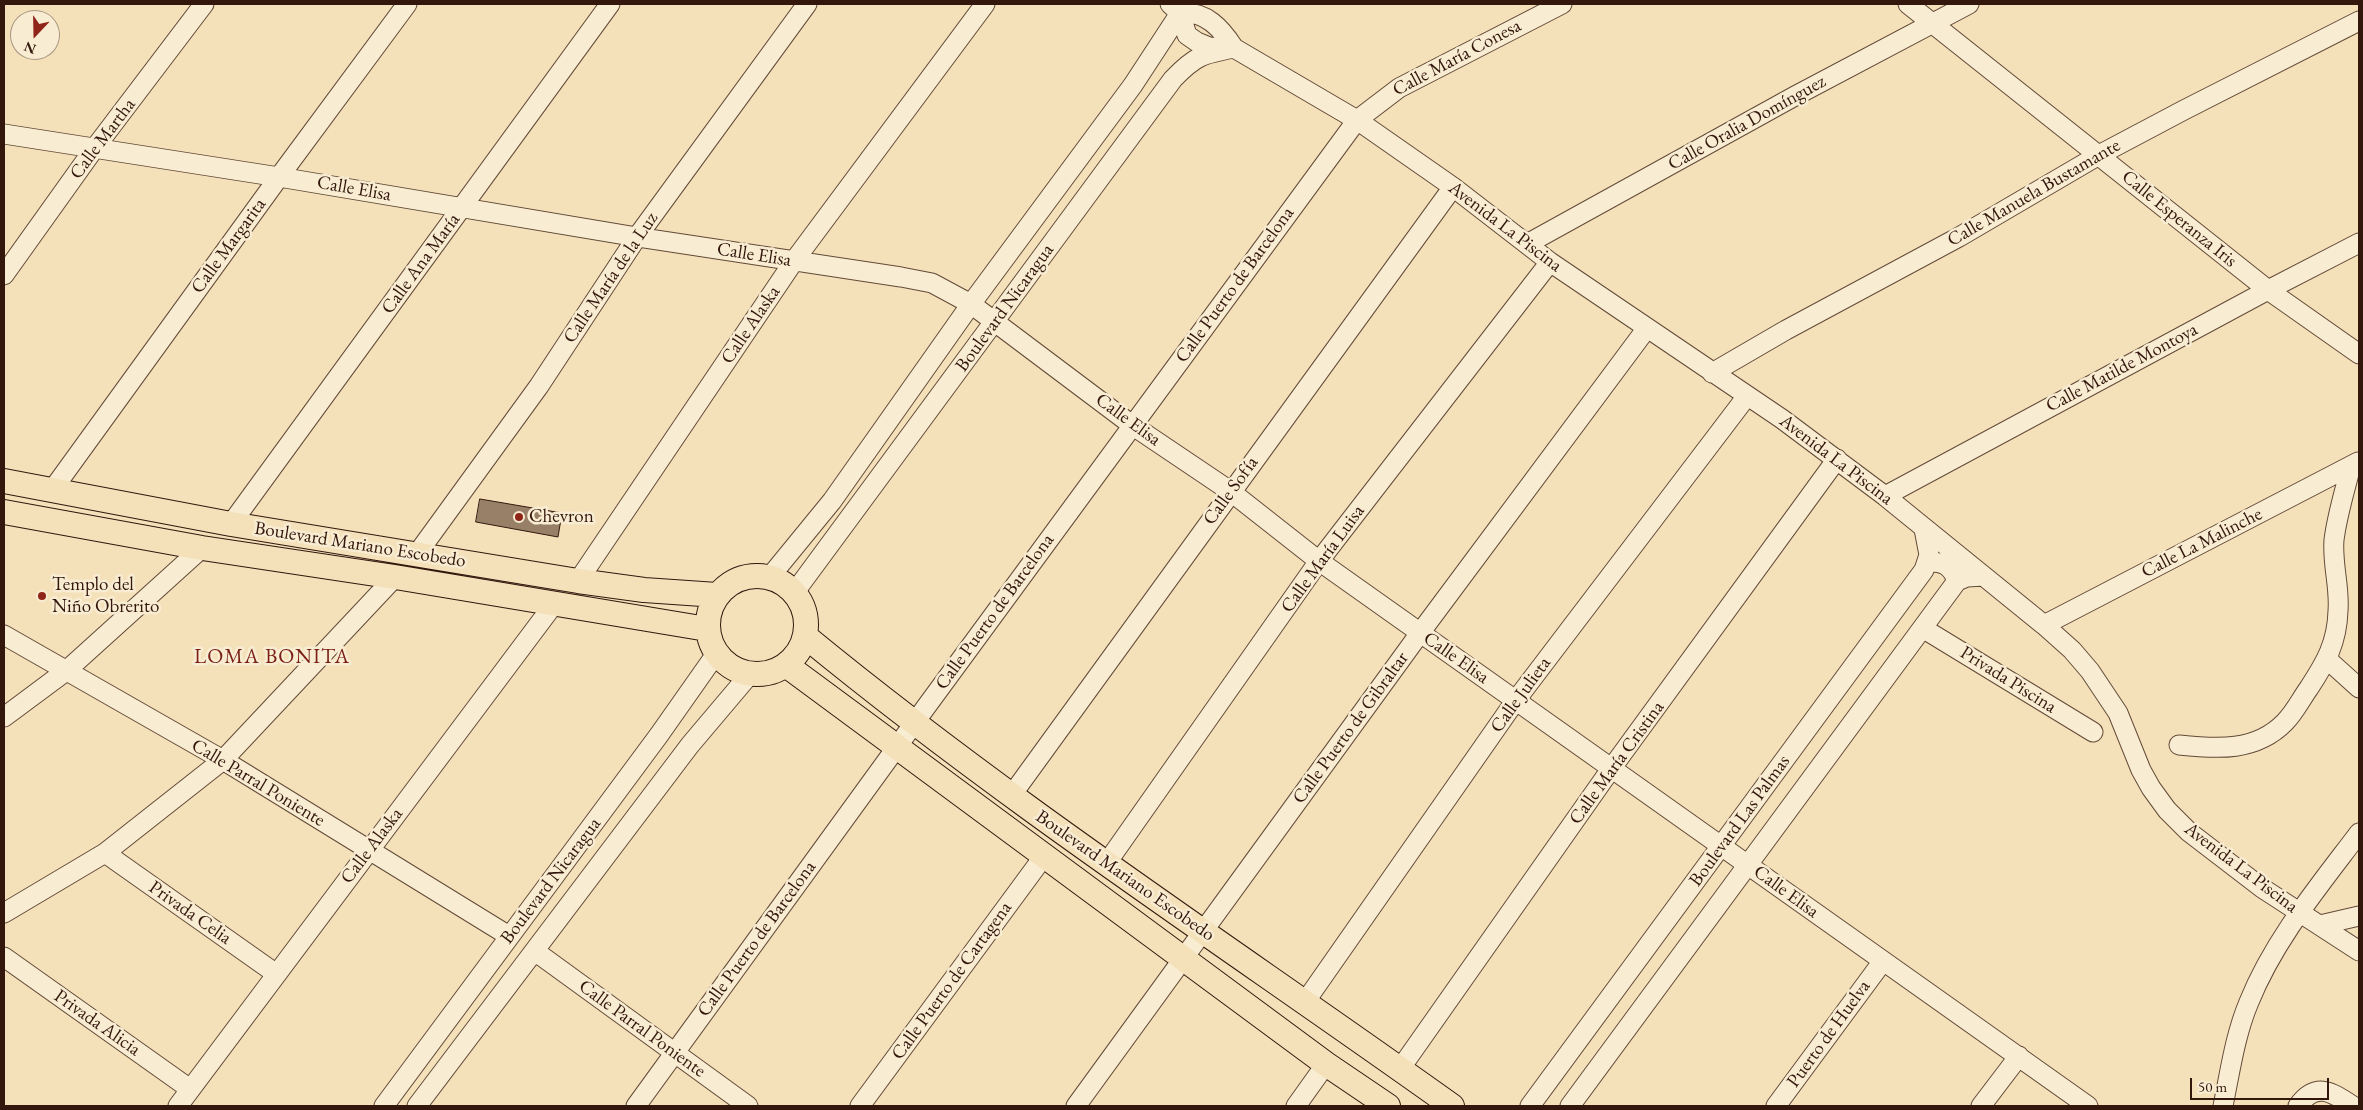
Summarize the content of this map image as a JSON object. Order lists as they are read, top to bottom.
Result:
{
  "streets": {
    "main road": ["Boulevard Mariano Escobedo"],
    "street": [
      "Calle María Conesa",
      "Calle Oralia Domínguez",
      "Calle Martha",
      "Calle Elisa",
      "Calle Manuela Bustamante",
      "Calle Esperanza Iris",
      "Avenida La Piscina",
      "Calle Margarita",
      "Calle Ana María",
      "Calle María de la Luz",
      "Calle Puerto de Barcelona",
      "Boulevard Nicaragua",
      "Calle Alaska",
      "Calle Matilde Montoya",
      "Calle Sofía",
      "Calle La Malinche",
      "Calle María Luisa",
      "Privada Piscina",
      "Calle Julieta",
      "Calle Puerto de Gibraltar",
      "Calle María Cristina",
      "Calle Parral Poniente",
      "Boulevard Las Palmas",
      "Privada Celia",
      "Calle Puerto de Cartagena",
      "Privada Alicia",
      "Puerto de Huelva"
    ]
  },
  "crossings": [
    ["Calle María Conesa", "Avenida La Piscina"],
    ["Calle María Conesa", "Calle Puerto de Barcelona"],
    ["Calle Oralia Domínguez", "Calle Esperanza Iris"],
    ["Calle Oralia Domínguez", "Avenida La Piscina"],
    ["Calle Martha", "Calle Elisa"],
    ["Calle Elisa", "Calle Margarita"],
    ["Calle Elisa", "Calle Ana María"],
    ["Calle Elisa", "Calle María de la Luz"],
    ["Calle Elisa", "Calle Puerto de Barcelona"],
    ["Calle Elisa", "Boulevard Nicaragua"],
    ["Calle Elisa", "Calle Alaska"],
    ["Calle Elisa", "Calle Sofía"],
    ["Calle Elisa", "Calle María Luisa"],
    ["Calle Elisa", "Calle Julieta"],
    ["Calle Elisa", "Calle Puerto de Gibraltar"],
    ["Calle Elisa", "Calle María Cristina"],
    ["Calle Elisa", "Boulevard Las Palmas"],
    ["Calle Elisa", "Puerto de Huelva"],
    ["Calle Manuela Bustamante", "Calle Esperanza Iris"],
    ["Calle Manuela Bustamante", "Avenida La Piscina"],
    ["Calle Esperanza Iris", "Calle Matilde Montoya"],
    ["Avenida La Piscina", "Calle Puerto de Barcelona"],
    ["Avenida La Piscina", "Boulevard Nicaragua"],
    ["Avenida La Piscina", "Calle Matilde Montoya"],
    ["Avenida La Piscina", "Calle Sofía"],
    ["Avenida La Piscina", "Calle La Malinche"],
    ["Avenida La Piscina", "Calle María Luisa"],
    ["Avenida La Piscina", "Calle Julieta"],
    ["Avenida La Piscina", "Calle Puerto de Gibraltar"],
    ["Avenida La Piscina", "Calle María Cristina"],
    ["Calle Margarita", "Boulevard Mariano Escobedo"],
    ["Calle Ana María", "Boulevard Mariano Escobedo"],
    ["Calle María de la Luz", "Boulevard Mariano Escobedo"],
    ["Calle Puerto de Barcelona", "Boulevard Mariano Escobedo"],
    ["Calle Puerto de Barcelona", "Calle Parral Poniente"],
    ["Boulevard Nicaragua", "Boulevard Mariano Escobedo"],
    ["Boulevard Nicaragua", "Calle Parral Poniente"],
    ["Calle Alaska", "Boulevard Mariano Escobedo"],
    ["Calle Alaska", "Calle Parral Poniente"],
    ["Calle Alaska", "Privada Celia"],
    ["Calle Alaska", "Privada Alicia"],
    ["Calle Sofía", "Boulevard Mariano Escobedo"],
    ["Boulevard Mariano Escobedo", "Calle María Luisa"],
    ["Boulevard Mariano Escobedo", "Calle Julieta"],
    ["Boulevard Mariano Escobedo", "Calle Puerto de Gibraltar"],
    ["Boulevard Mariano Escobedo", "Calle María Cristina"],
    ["Boulevard Mariano Escobedo", "Calle Puerto de Cartagena"],
    ["Privada Piscina", "Boulevard Las Palmas"]
  ],
  "districts": ["LOMA BONITA"],
  "places": ["Chevron", "Templo del Niño Obrerito"],
  "scale_bar": "50 m",
  "north": "bottom"
}
